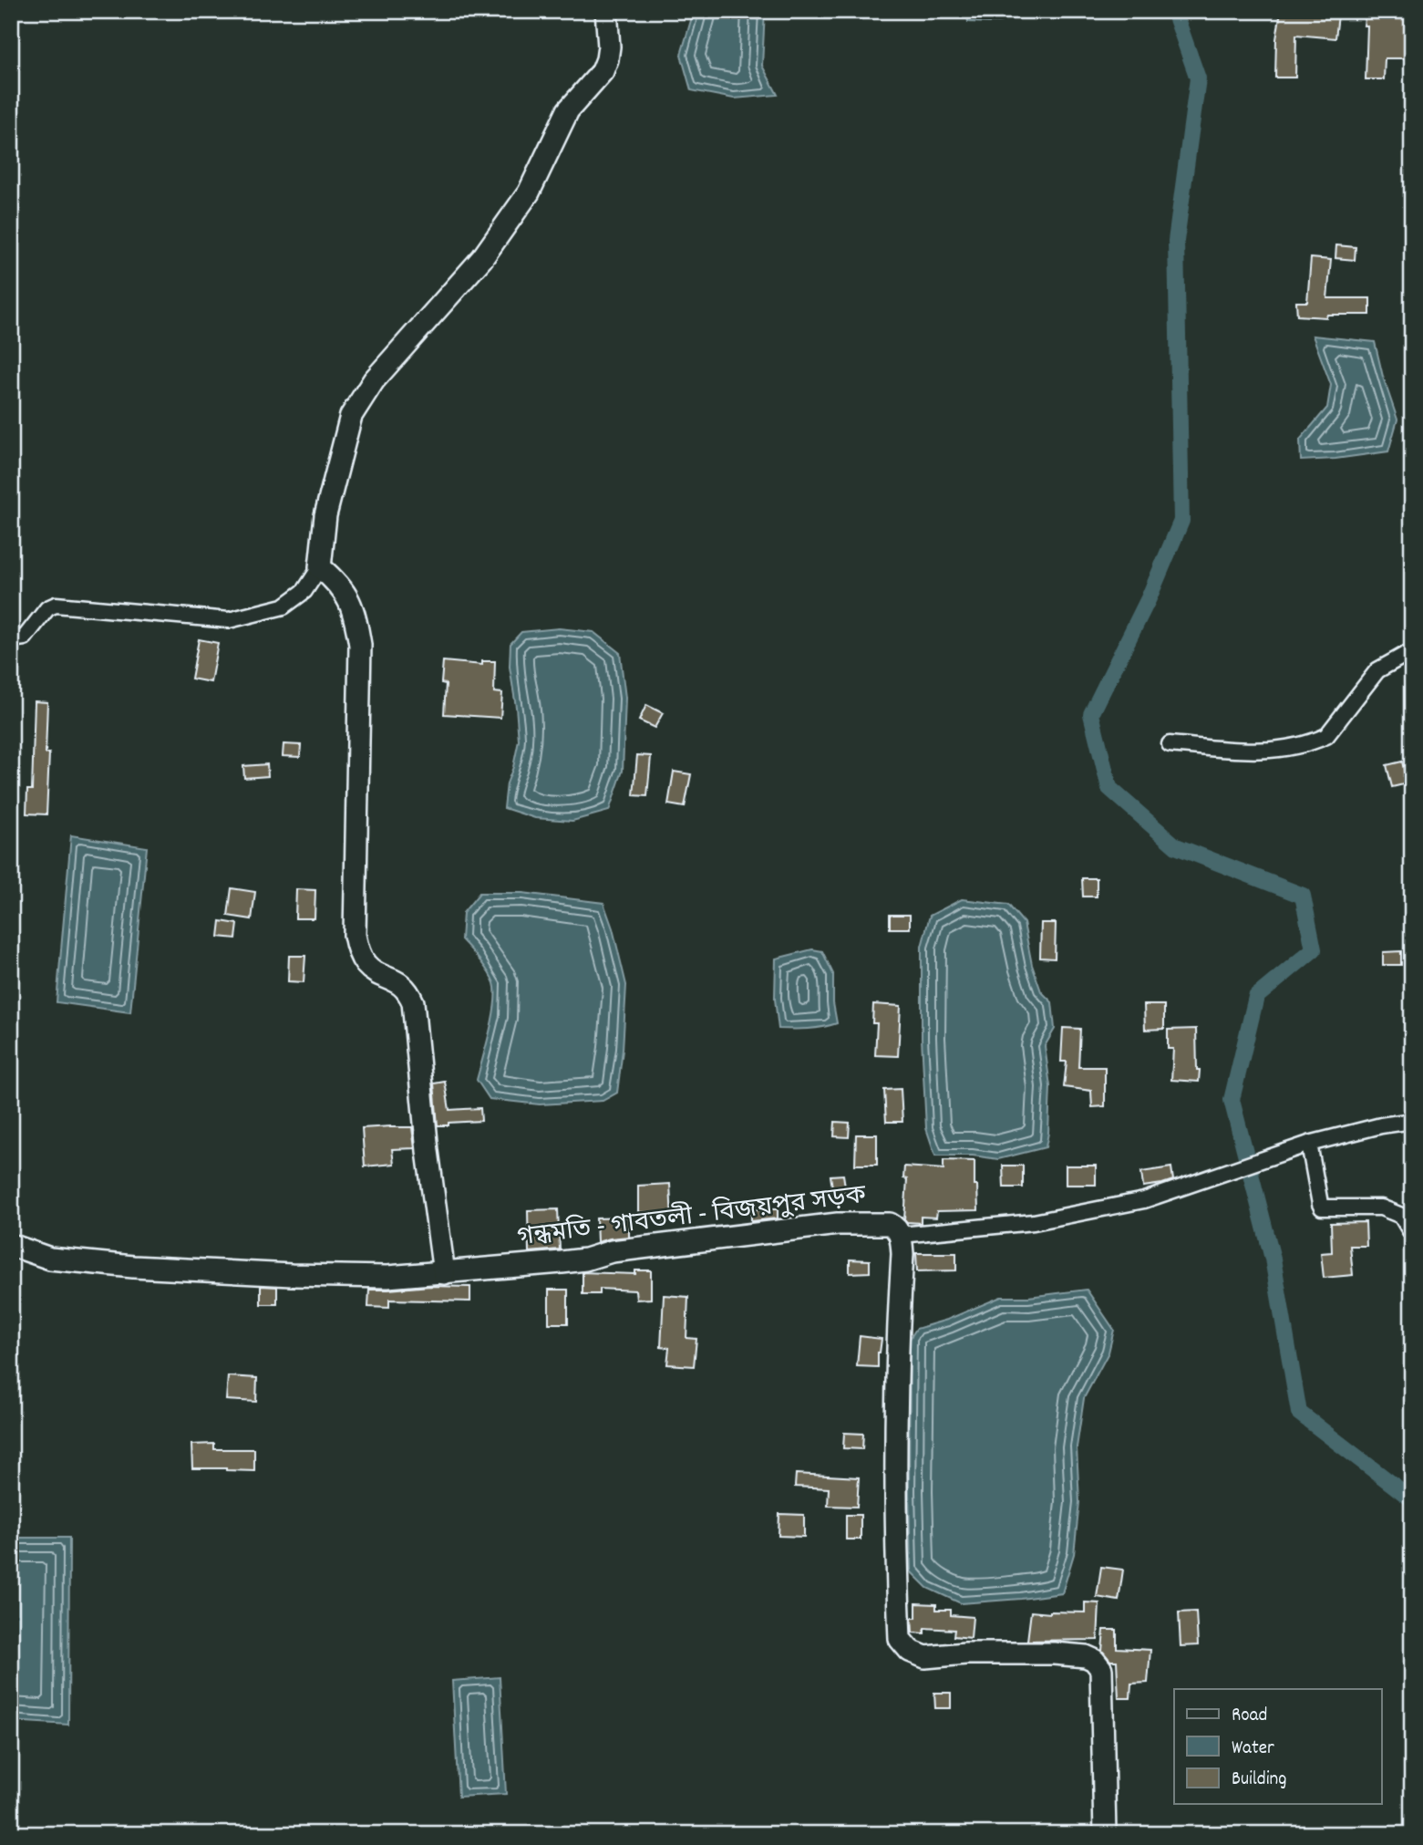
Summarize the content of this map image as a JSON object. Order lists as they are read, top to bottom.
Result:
{
  "streets": {
    "main road": ["গন্ধমতি - গাবতলী - বিজয়পুর সড়ক"]
  },
  "legend": ["Road", "Water", "Building"]
}
